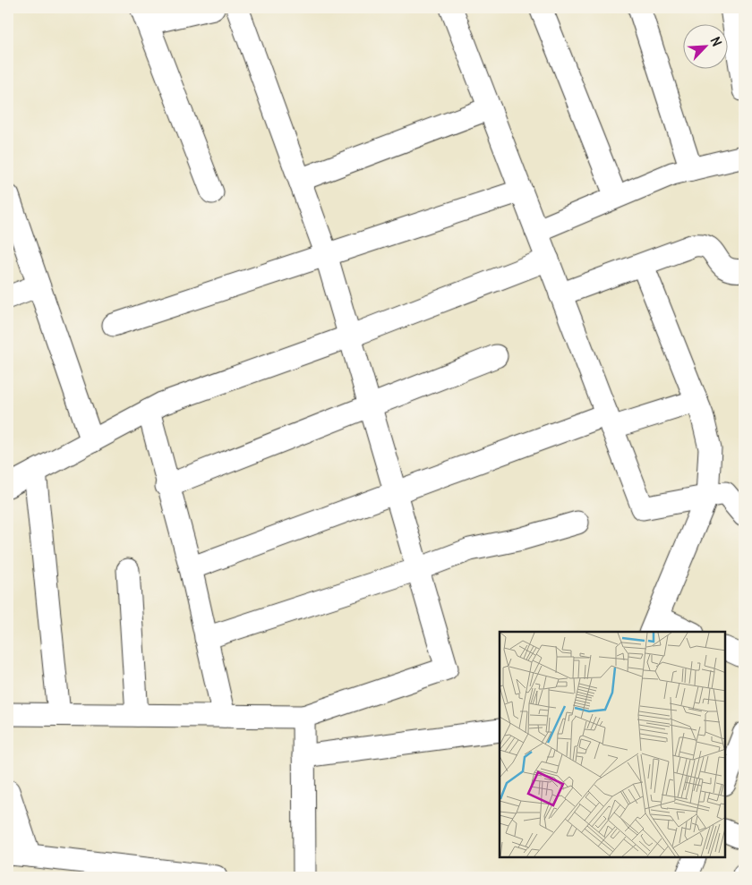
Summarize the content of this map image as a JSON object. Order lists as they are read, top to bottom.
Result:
{
  "north": "top right"
}
